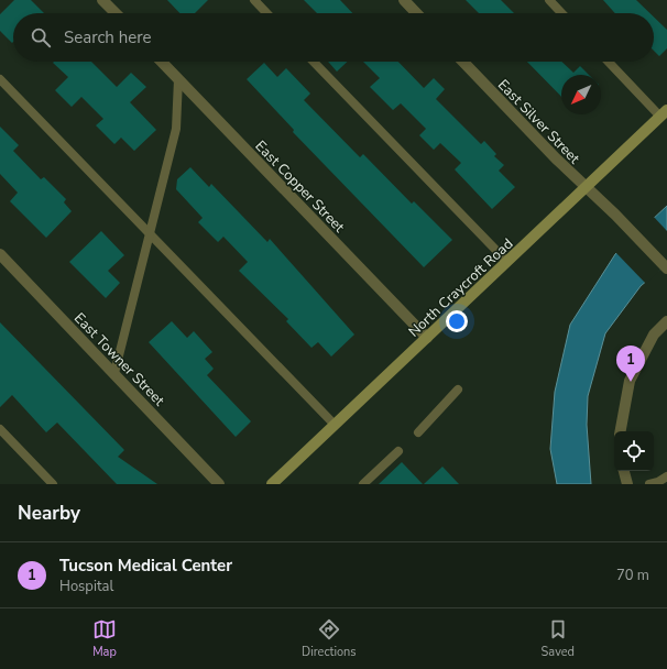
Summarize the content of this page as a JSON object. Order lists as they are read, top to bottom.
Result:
{
  "streets": {
    "main road": ["North Craycroft Road"],
    "street": ["East Silver Street", "East Copper Street", "East Towner Street"]
  },
  "crossings": [
    ["East Silver Street", "North Craycroft Road"],
    ["East Copper Street", "North Craycroft Road"]
  ],
  "north": "bottom left",
  "page": {
    "search": "Search here",
    "pins": "1",
    "heading": "Nearby",
    "list": [
      {
        "mark": "1",
        "name": "Tucson Medical Center",
        "note": "Hospital",
        "value": "70 m"
      }
    ],
    "nav": ["Map", "Directions", "Saved"]
  }
}
